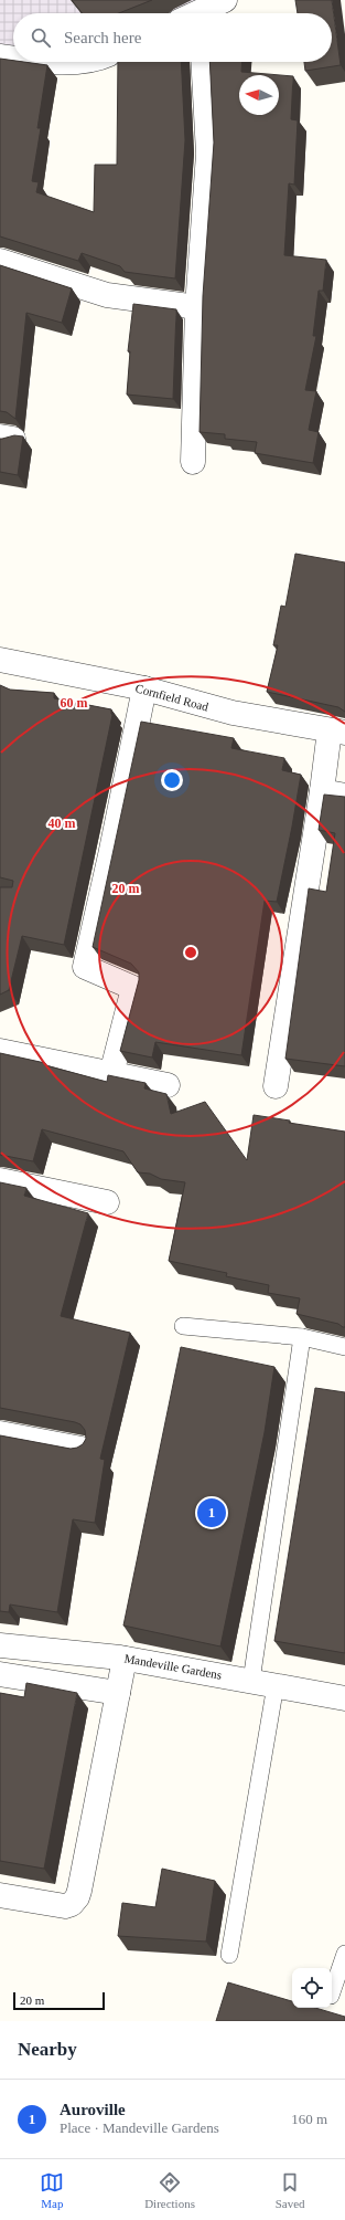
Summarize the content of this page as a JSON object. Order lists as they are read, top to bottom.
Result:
{
  "streets": {
    "street": ["Cornfield Road", "Mandeville Gardens"]
  },
  "scale_bar": "20 m",
  "north": "left",
  "page": {
    "search": "Search here",
    "pins": "1",
    "scale": "20 m",
    "heading": "Nearby",
    "list": [
      {
        "mark": "1",
        "name": "Auroville",
        "note": "Place · Mandeville Gardens",
        "value": "160 m"
      }
    ],
    "nav": ["Map", "Directions", "Saved"]
  },
  "rings": ["60 m", "40 m", "20 m"]
}
